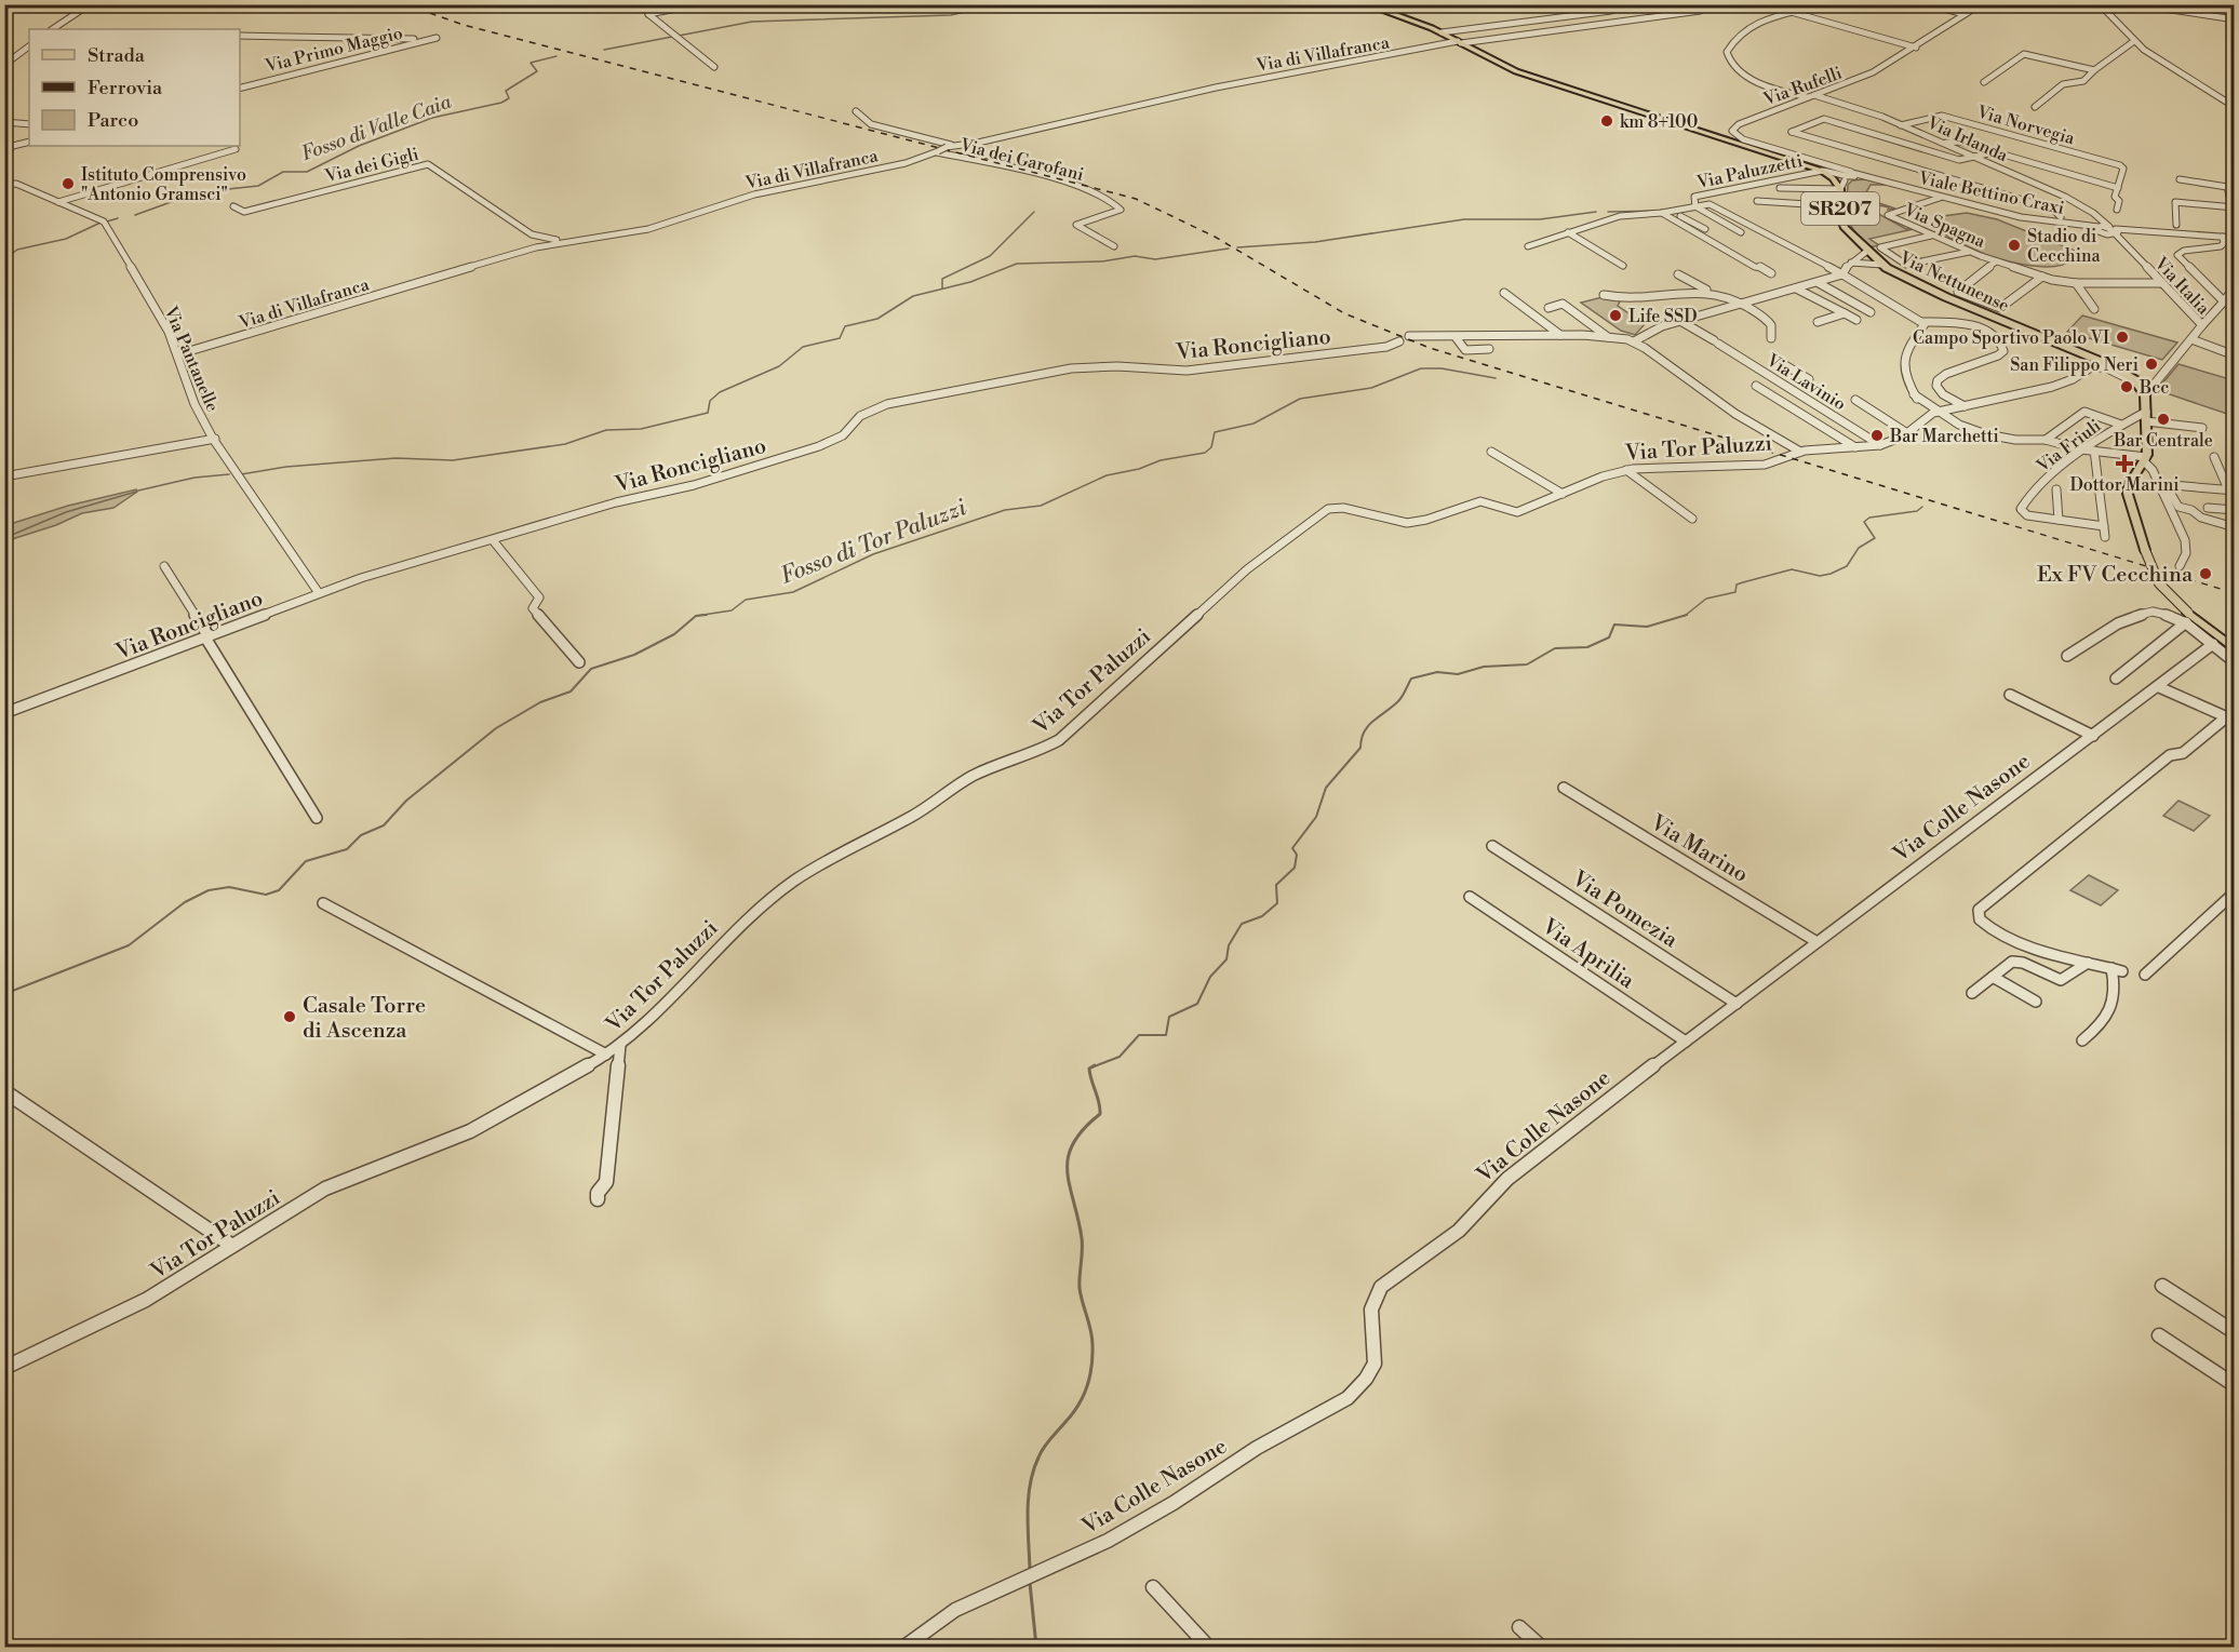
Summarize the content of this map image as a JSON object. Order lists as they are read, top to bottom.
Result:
{
  "streets": {
    "main road": ["SR207", "Via Nettunense"],
    "street": [
      "Via Primo Maggio",
      "Via di Villafranca",
      "Via Rufelli",
      "Via Norvegia",
      "Via Irlanda",
      "Via dei Garofani",
      "Via dei Gigli",
      "Via Paluzzetti",
      "Viale Bettino Craxi",
      "Via Spagna",
      "Via Italia",
      "Via Roncigliano",
      "Via Pantanelle",
      "Via Lavinio",
      "Via Friuli",
      "Via Tor Paluzzi",
      "Via Colle Nasone",
      "Via Marino",
      "Via Pomezia",
      "Via Aprilia"
    ]
  },
  "crossings": [
    ["Via di Villafranca", "Via dei Garofani"],
    ["Via di Villafranca", "Via dei Gigli"],
    ["Via di Villafranca", "SR207"],
    ["Via di Villafranca", "Via Pantanelle"],
    ["Via Rufelli", "Via Irlanda"],
    ["Via Rufelli", "SR207"],
    ["Via Norvegia", "Via Irlanda"],
    ["Via Irlanda", "Viale Bettino Craxi"],
    ["Via Irlanda", "Via Italia"],
    ["Via Paluzzetti", "SR207"],
    ["Viale Bettino Craxi", "Via Spagna"],
    ["Viale Bettino Craxi", "Via Italia"],
    ["SR207", "Via Nettunense"],
    ["Via Spagna", "Via Italia"],
    ["Via Nettunense", "Via Italia"],
    ["Via Nettunense", "Via Friuli"],
    ["Via Nettunense", "Via Tor Paluzzi"],
    ["Via Roncigliano", "Via Pantanelle"],
    ["Via Lavinio", "Via Tor Paluzzi"],
    ["Via Colle Nasone", "Via Marino"],
    ["Via Colle Nasone", "Via Pomezia"],
    ["Via Colle Nasone", "Via Aprilia"]
  ],
  "water": ["Fosso di Valle Caia", "Fosso di Tor Paluzzi"],
  "places": {
    "other": [
      "km 8+100",
      "Istituto Comprensivo \"Antonio Gramsci\"",
      "Stadio di Cecchina",
      "Life SSD",
      "Campo Sportivo Paolo VI",
      "San Filippo Neri",
      "Bcc",
      "Bar Centrale",
      "Bar Marchetti",
      "Ex FV Cecchina",
      "Casale Torre di Ascenza"
    ],
    "health": ["Dottor Marini"]
  },
  "legend": ["Strada", "Ferrovia", "Parco"]
}
